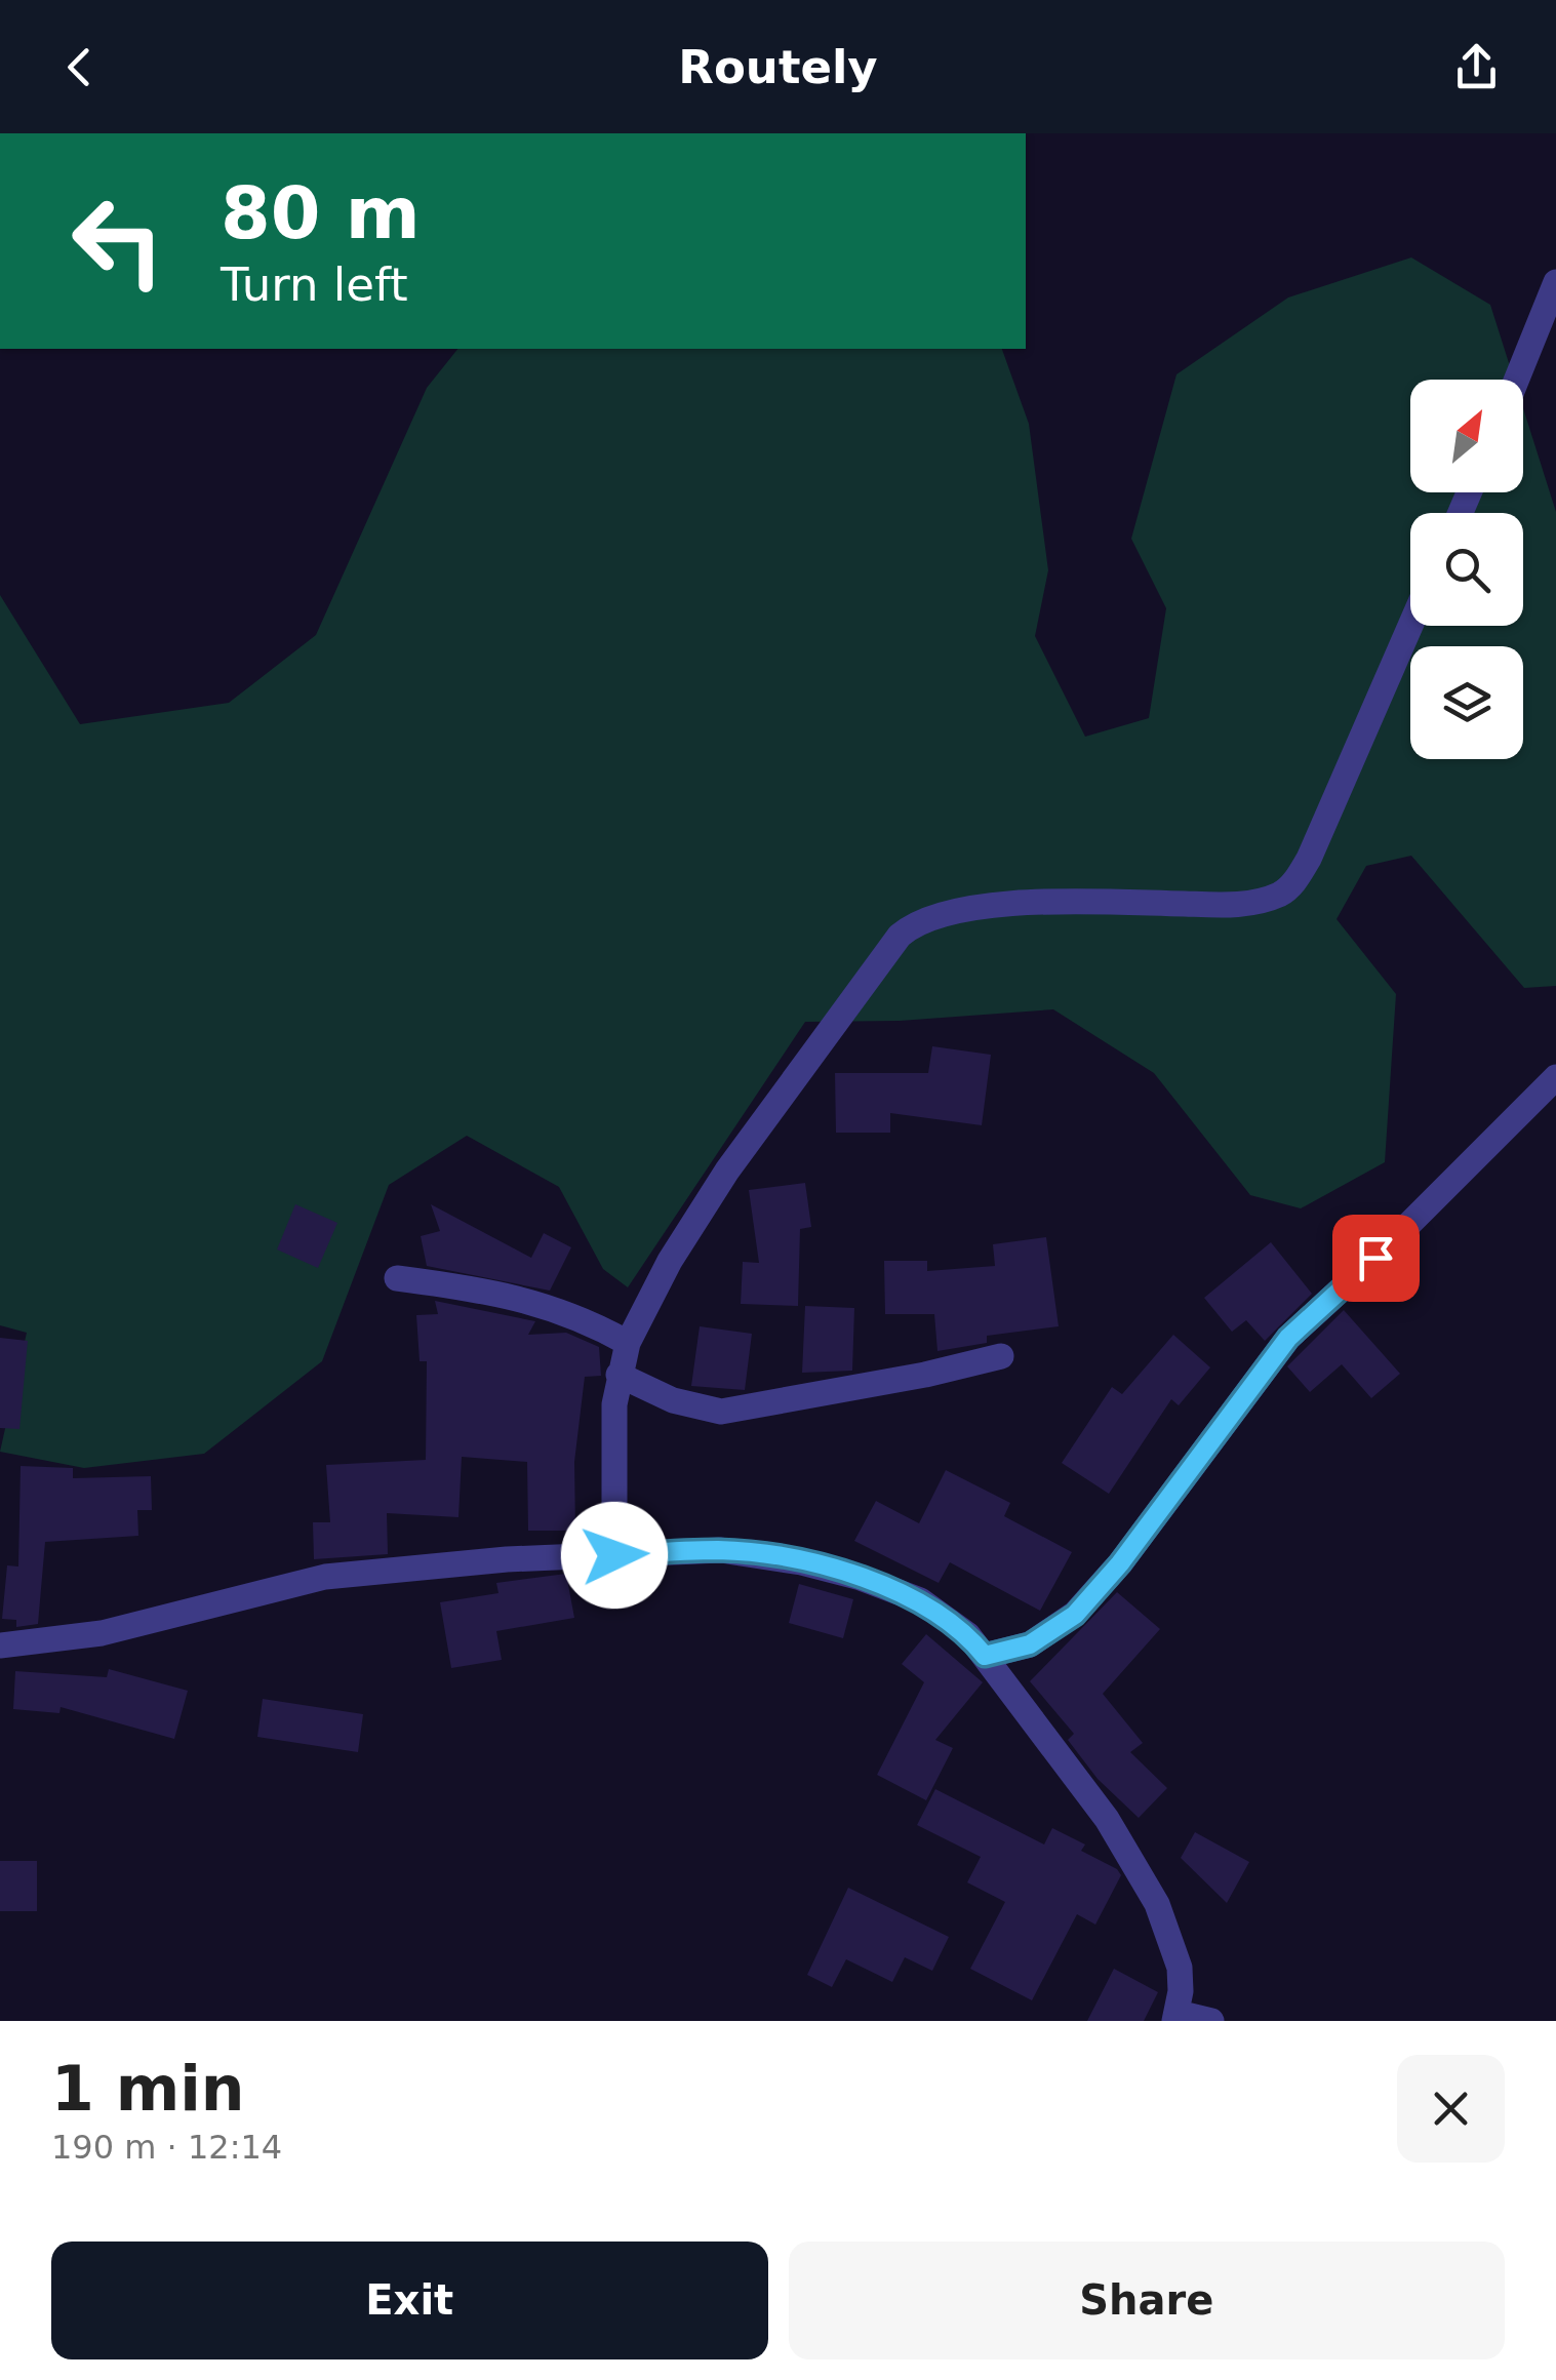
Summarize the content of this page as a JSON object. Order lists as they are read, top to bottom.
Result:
{
  "north": "top right",
  "page": {
    "header": "Routely",
    "turn": ["80 m", "Turn left"],
    "heading": ["1 min", "190 m · 12:14"],
    "buttons": ["Exit", "Share"]
  }
}
